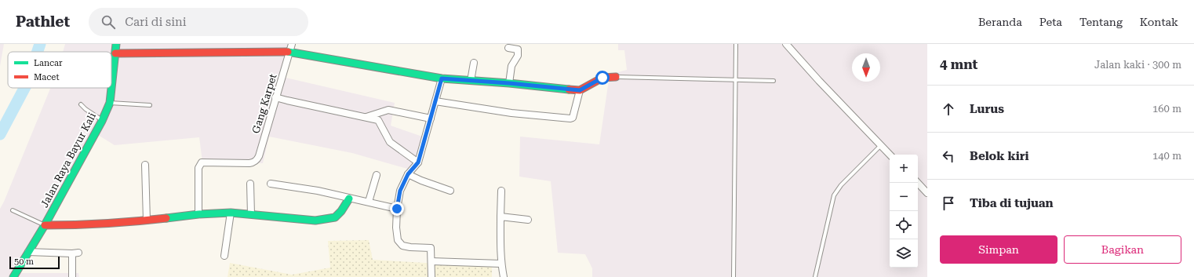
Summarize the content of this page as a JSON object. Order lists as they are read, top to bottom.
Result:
{
  "streets": {
    "street": ["Gang Karpet", "Jalan Raya Bayur Kali"]
  },
  "legend": ["Lancar", "Macet"],
  "scale_bar": "50 m",
  "north": "bottom",
  "page": {
    "header": "Pathlet",
    "search": "Cari di sini",
    "nav": [
      "Beranda",
      "Peta",
      "Tentang",
      "Kontak"
    ],
    "heading": ["4 mnt", "Jalan kaki · 300 m"],
    "list": [
      ["Lurus", "160 m"],
      ["Belok kiri", "140 m"],
      "Tiba di tujuan"
    ],
    "map_buttons": ["+", "−"],
    "buttons": ["Simpan", "Bagikan"],
    "scale": "50 m"
  }
}
